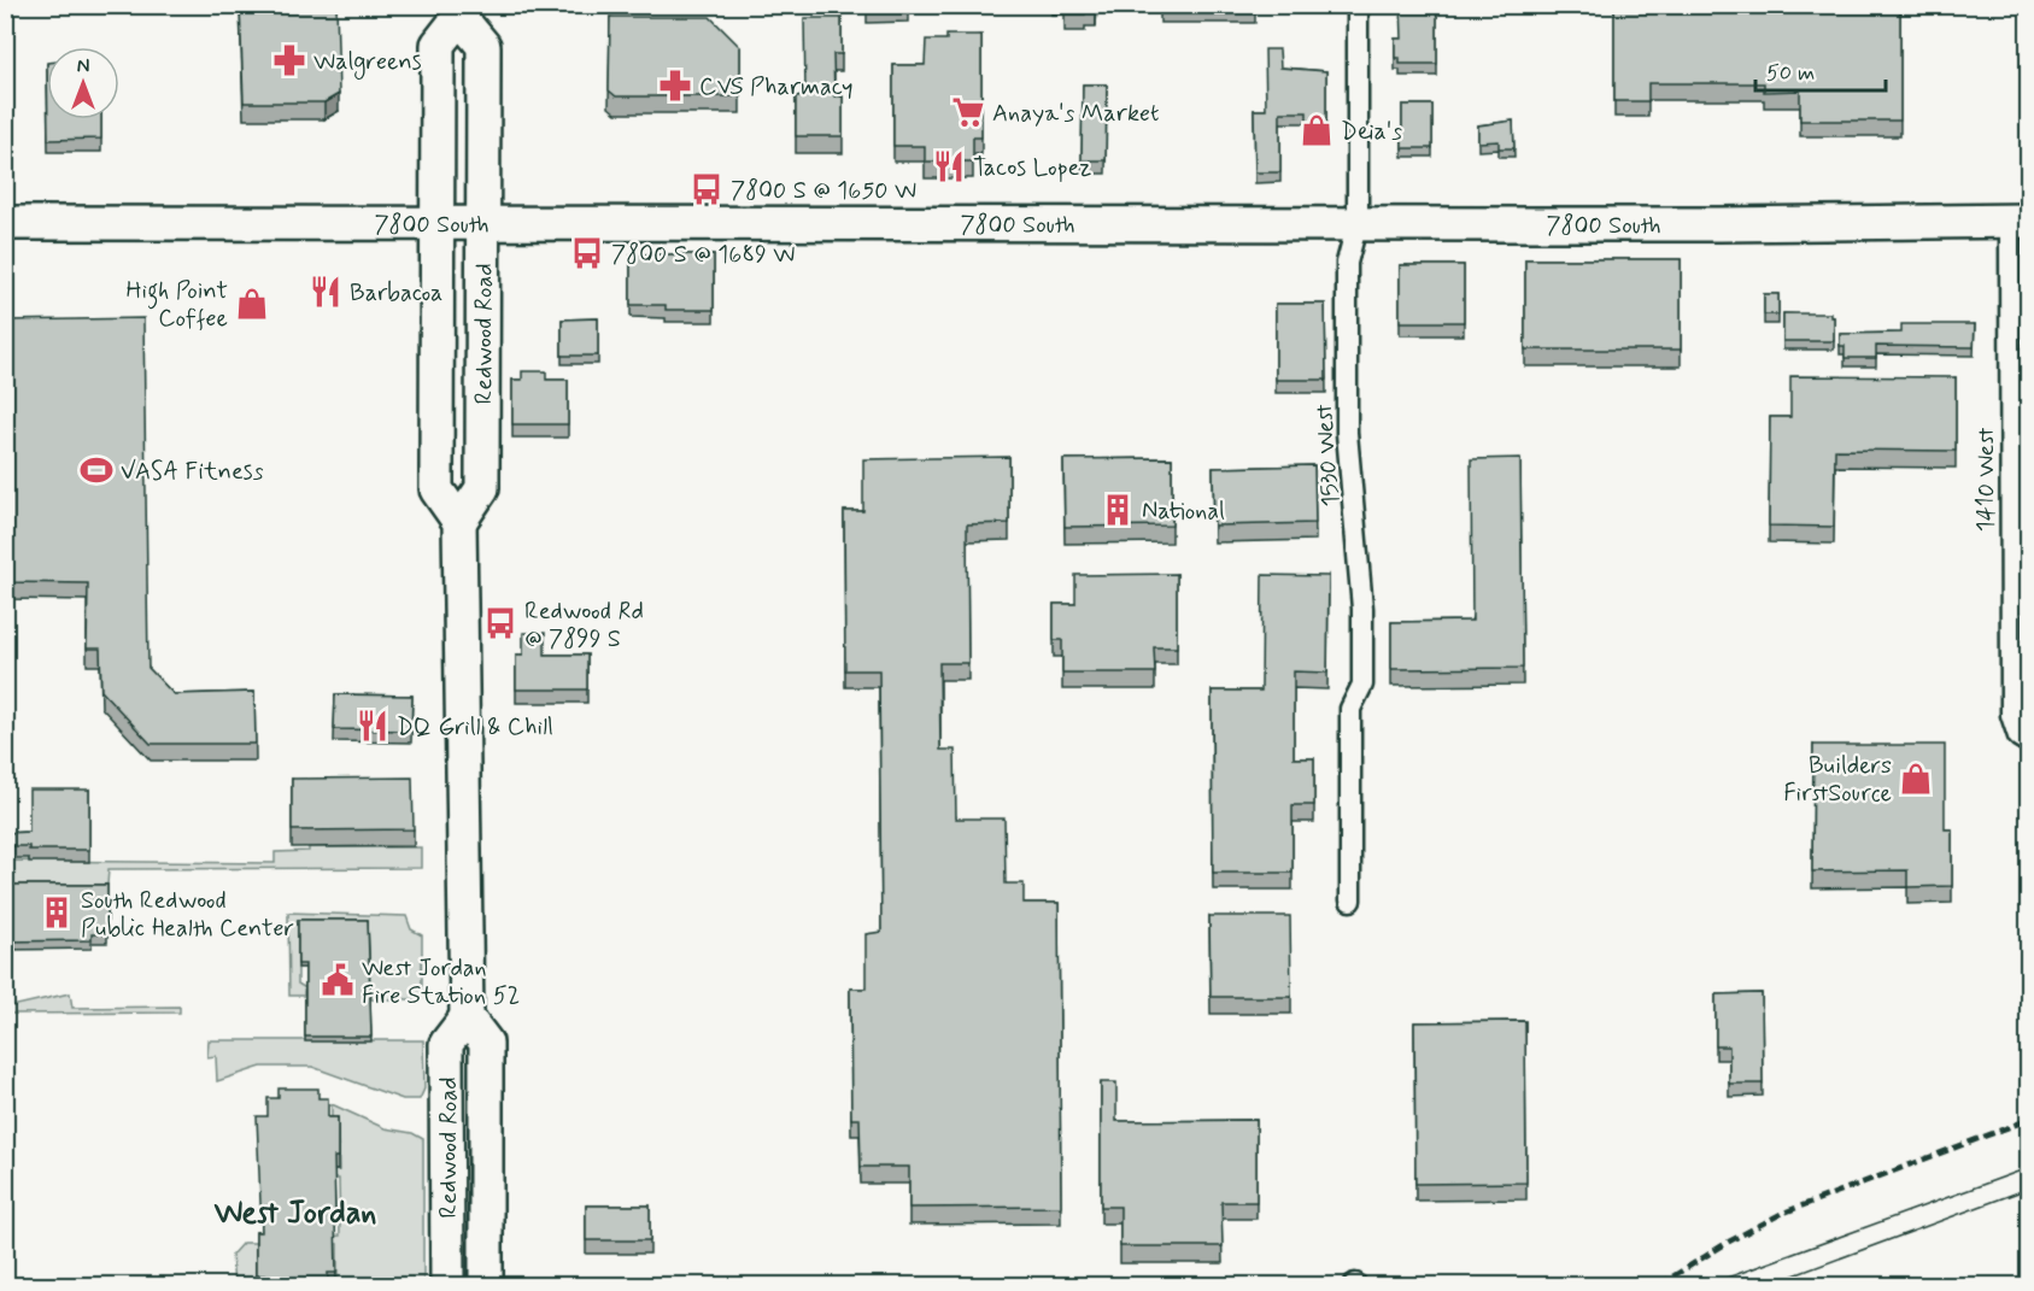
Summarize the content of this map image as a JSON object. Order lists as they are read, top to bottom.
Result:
{
  "streets": {
    "main road": ["7800 South", "Redwood Road"],
    "street": ["1530 West", "1410 West"]
  },
  "crossings": [
    ["7800 South", "Redwood Road"],
    ["7800 South", "1530 West"],
    ["7800 South", "1410 West"]
  ],
  "districts": ["West Jordan"],
  "places": {
    "pharmacy": ["Walgreens", "CVS Pharmacy"],
    "supermarket": ["Anaya's Market"],
    "shop": ["Deia's", "High Point Coffee", "Builders FirstSource"],
    "restaurant": ["Tacos Lopez", "Barbacoa", "DQ Grill & Chill"],
    "bus stop": ["7800 S @ 1650 W", "7800 S @ 1689 W", "Redwood Rd @ 7899 S"],
    "sports": ["VASA Fitness"],
    "building": ["National", "South Redwood Public Health Center"],
    "public building": ["West Jordan Fire Station 52"]
  },
  "scale_bar": "50 m",
  "north": "top"
}
